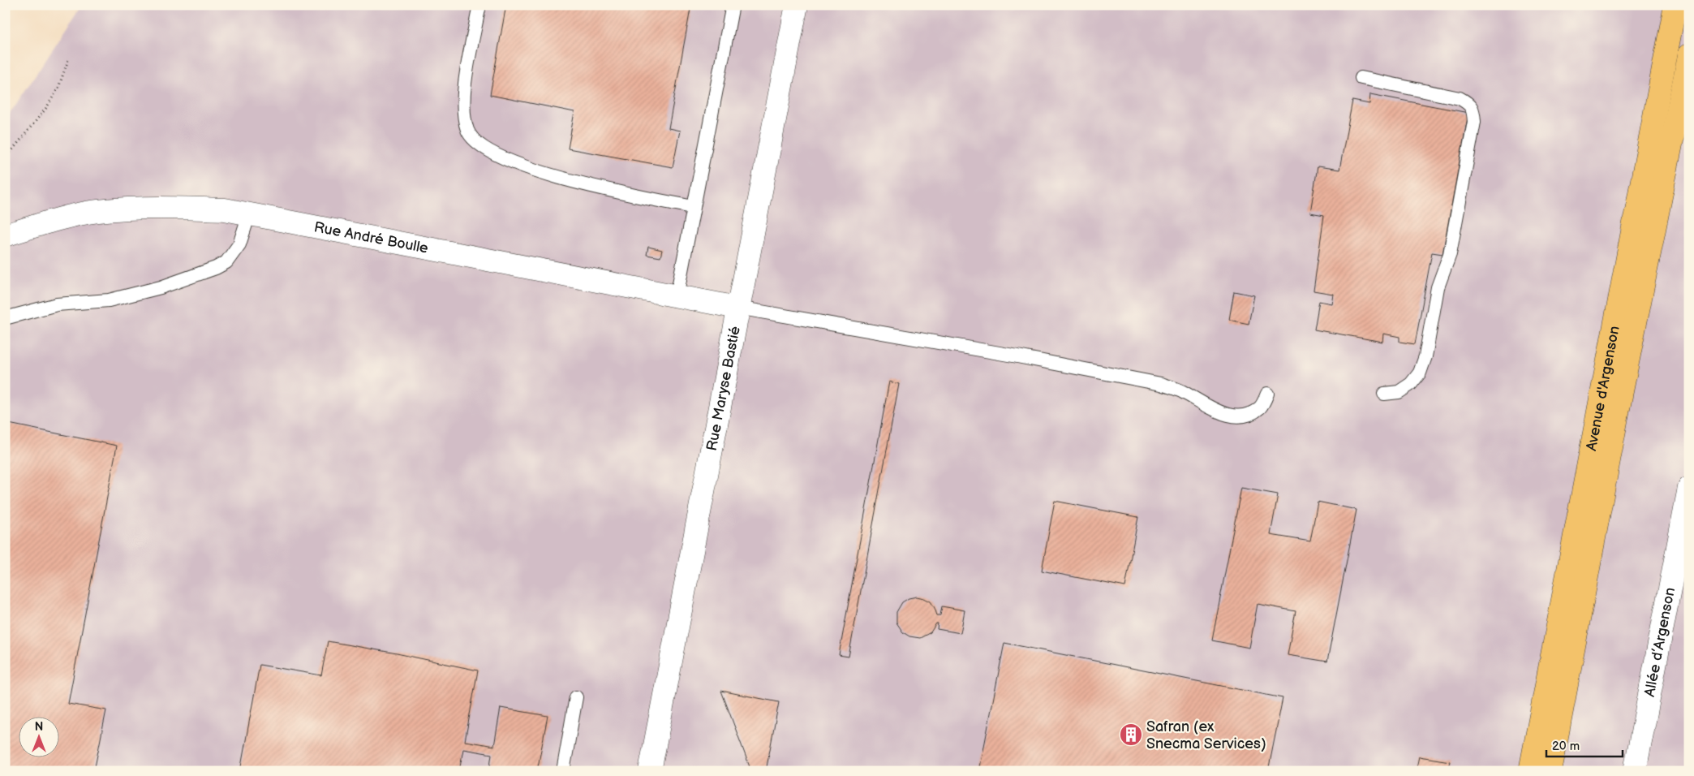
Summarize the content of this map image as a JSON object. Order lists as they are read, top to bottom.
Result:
{
  "streets": {
    "main road": ["Avenue d'Argenson"],
    "street": ["Rue André Boulle", "Rue Maryse Bastié", "Allée d’Argenson"]
  },
  "crossings": [
    ["Rue André Boulle", "Rue Maryse Bastié"]
  ],
  "places": {
    "building": ["Safran (ex Snecma Services)"]
  },
  "scale_bar": "20 m",
  "north": "top"
}
